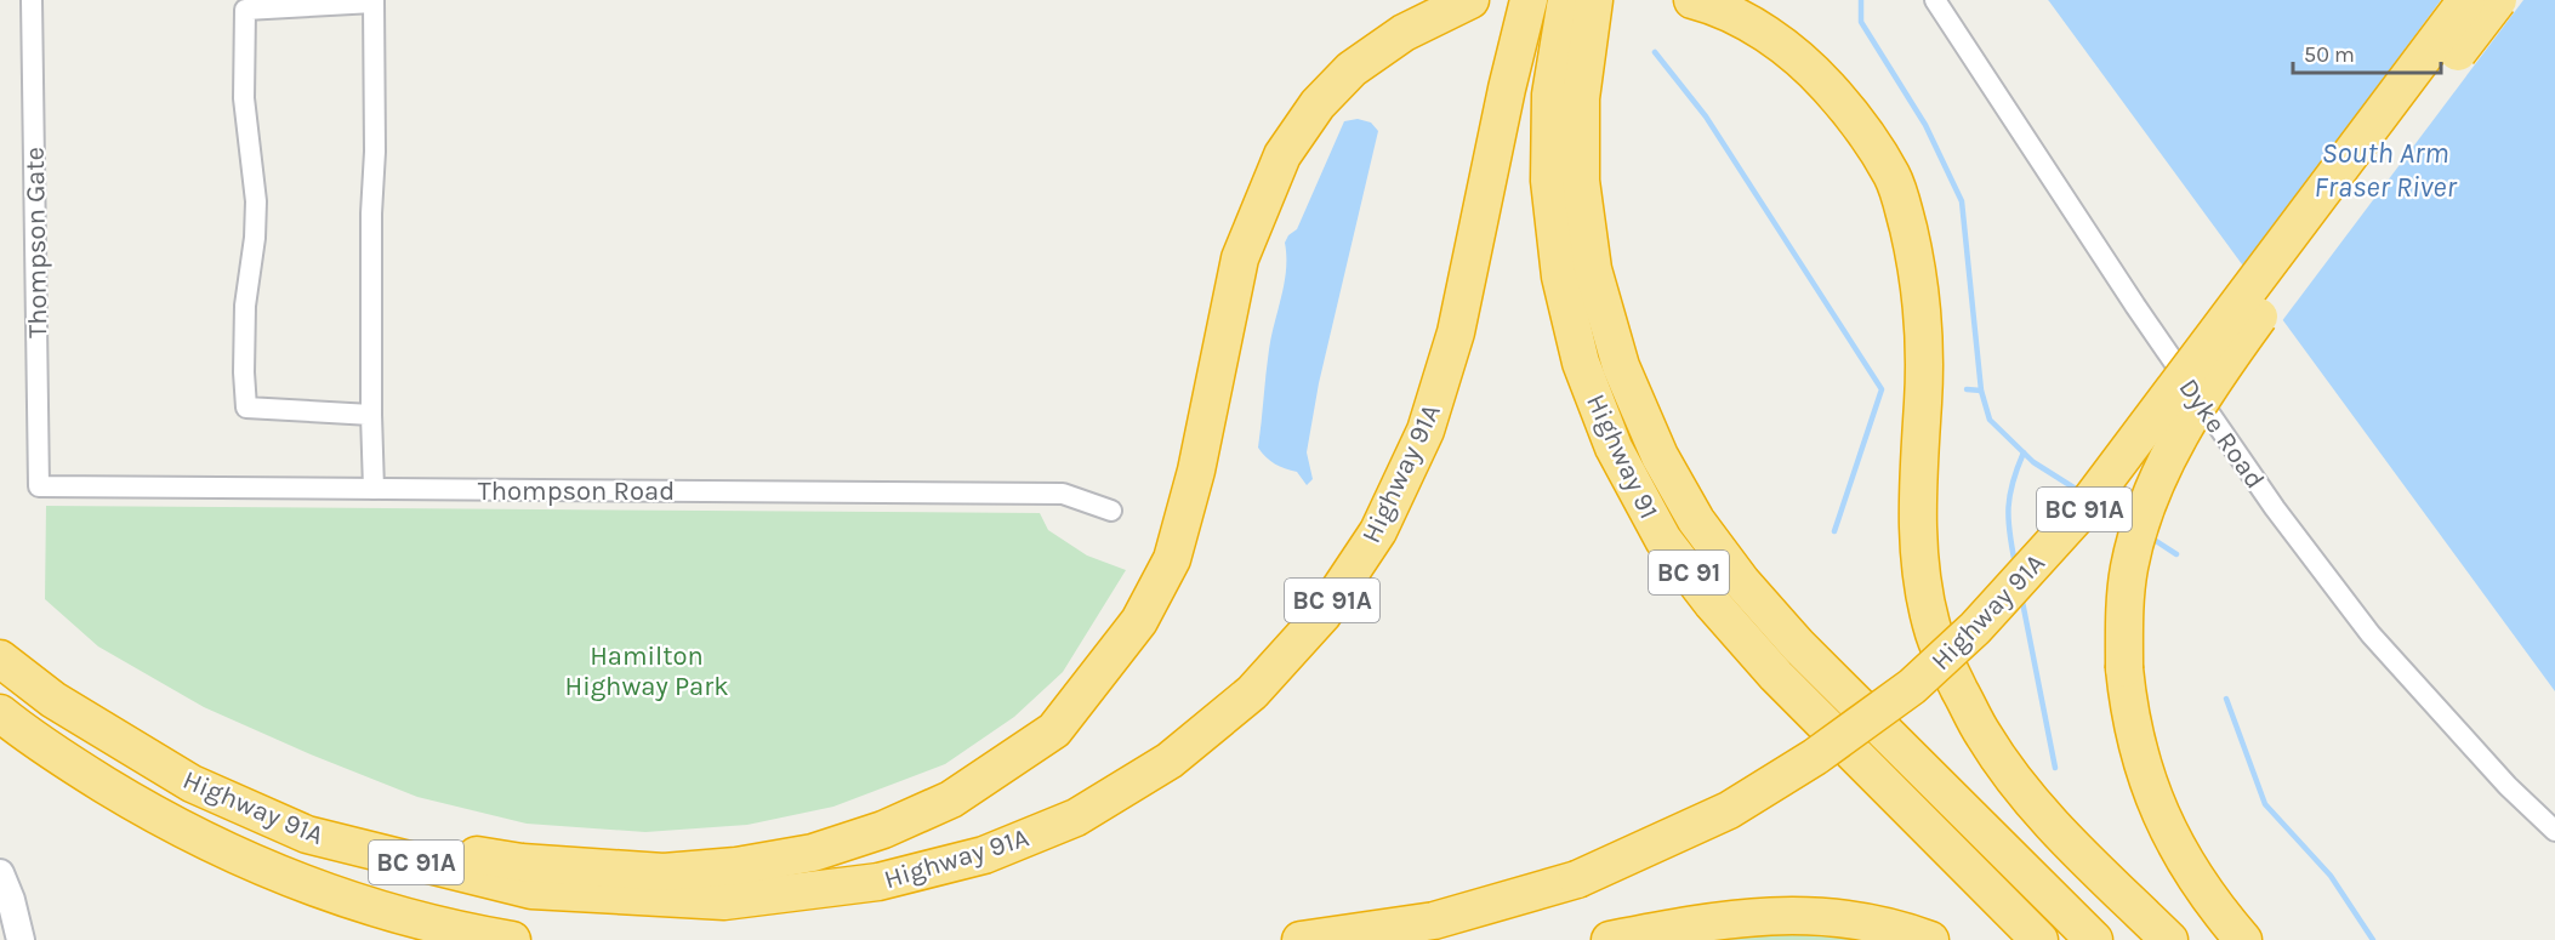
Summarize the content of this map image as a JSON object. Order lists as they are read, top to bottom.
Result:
{
  "streets": {
    "highway": [
      "Highway 91",
      "Highway 91A",
      "BC 91A",
      "BC 91"
    ],
    "street": ["Thompson Gate", "Dyke Road", "Thompson Road"]
  },
  "crossings": [
    ["Thompson Gate", "Thompson Road"]
  ],
  "water": ["South Arm Fraser River"],
  "parks": ["Hamilton Highway Park"],
  "scale_bar": "50 m"
}
